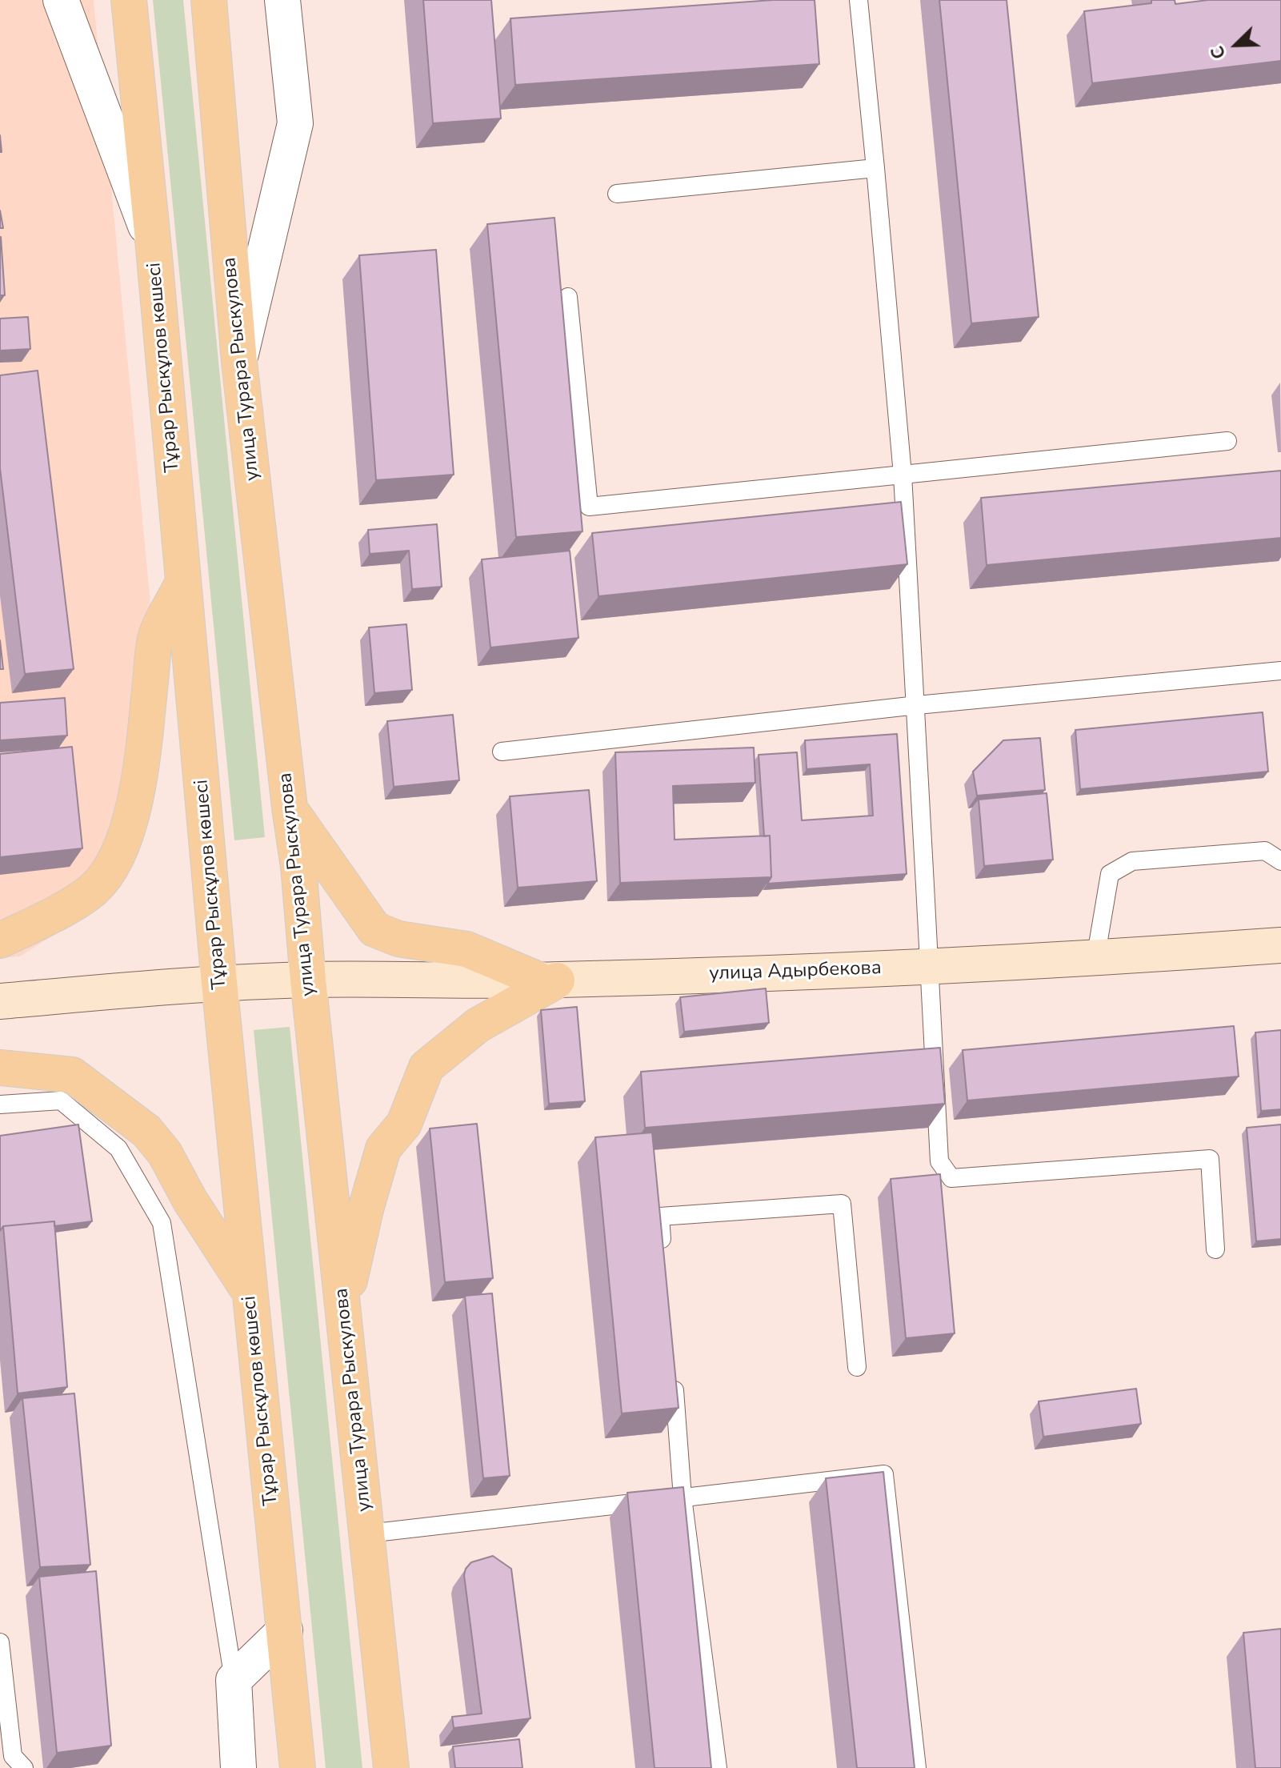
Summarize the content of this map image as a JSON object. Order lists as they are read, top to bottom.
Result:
{
  "streets": {
    "main road": ["Тұрар Рыскұлов көшесі", "улица Турара Рыскулова", "улица Адырбекова"]
  },
  "crossings": [
    ["Тұрар Рыскұлов көшесі", "улица Адырбекова"],
    ["улица Турара Рыскулова", "улица Адырбекова"]
  ],
  "north": "bottom left"
}
